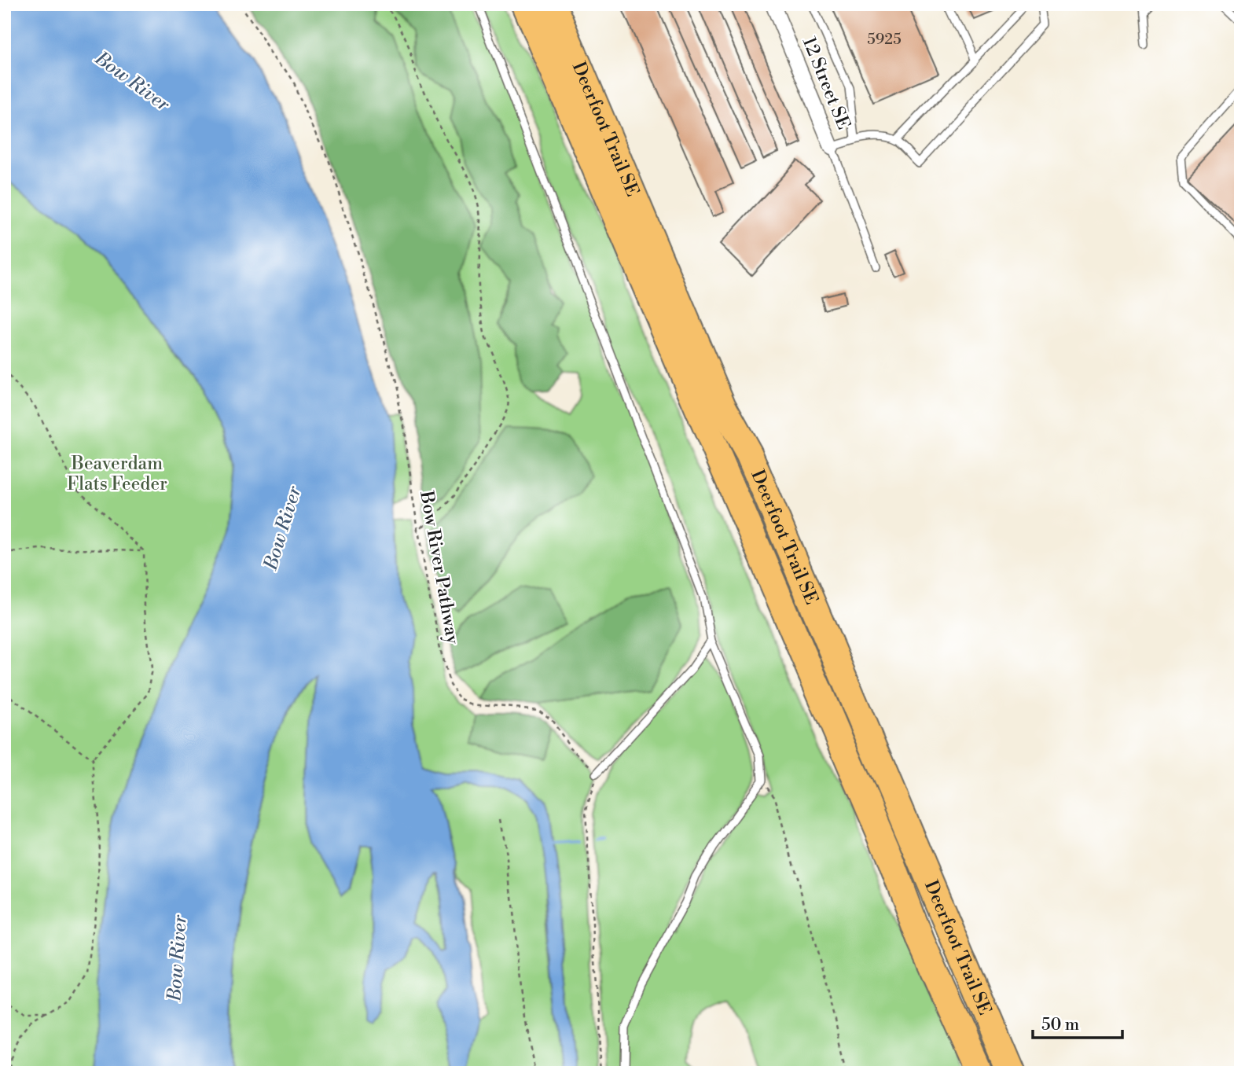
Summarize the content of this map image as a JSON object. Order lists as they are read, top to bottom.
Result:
{
  "streets": {
    "highway": ["Deerfoot Trail SE"],
    "street": ["12 Street SE"],
    "path": ["Bow River Pathway"]
  },
  "water": ["Bow River"],
  "parks": ["Beaverdam Flats Feeder"],
  "house_numbers": ["5925"],
  "scale_bar": "50 m"
}
